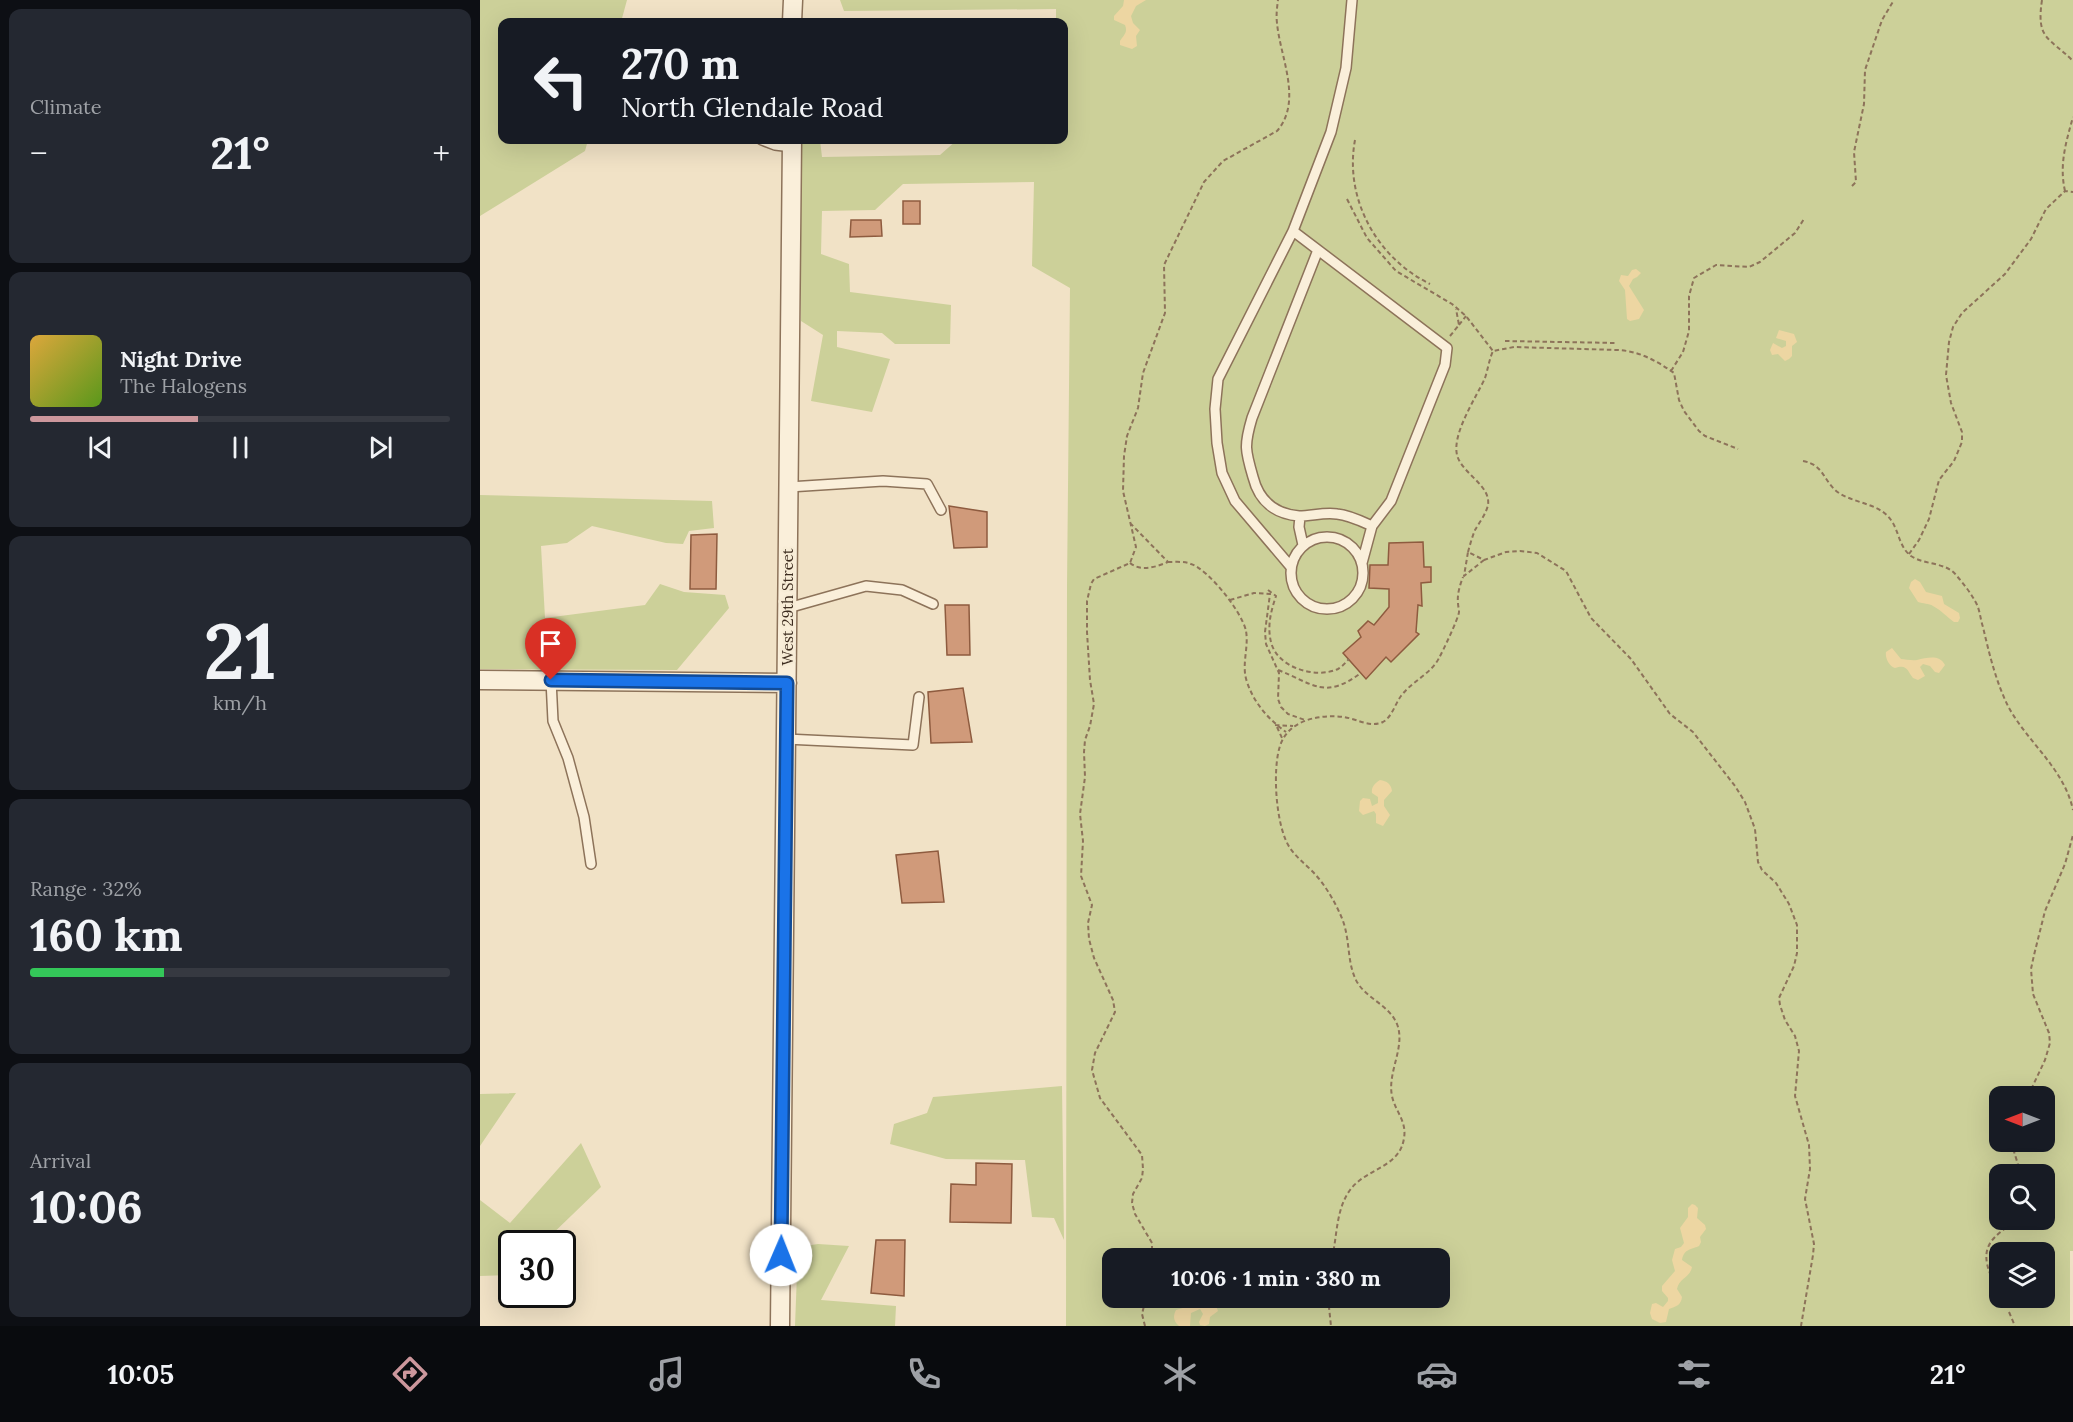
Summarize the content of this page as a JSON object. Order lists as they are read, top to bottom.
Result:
{
  "streets": {
    "street": ["West 29th Street"]
  },
  "north": "left",
  "page": {
    "tile": [
      "Climate",
      ["21", "km/h"],
      ["Range · 32%", "160 km"],
      ["Arrival", "10:06"]
    ],
    "turn": ["270 m", "North Glendale Road"],
    "heat": ["−", "21°", "+"],
    "song": ["Night Drive", "The Halogens"],
    "limit": "30",
    "trip": "10:06 · 1 min · 380 m",
    "tabs": ["10:05", "21°"]
  }
}
